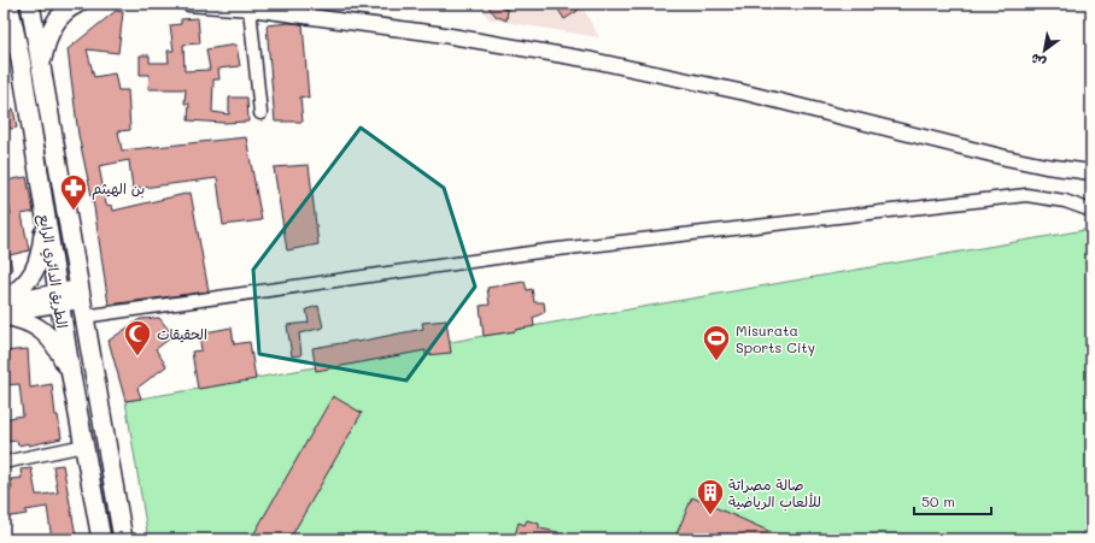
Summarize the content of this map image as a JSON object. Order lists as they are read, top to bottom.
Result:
{
  "streets": {
    "main road": ["الطريق الدائري الرابع"]
  },
  "places": {
    "pharmacy": ["بن الهيثم"],
    "mosque": ["الحقيقات"],
    "sports": ["Misurata Sports City"],
    "building": ["صالة مصراتة للألعاب الرياضية"]
  },
  "scale_bar": "50 m",
  "north": "bottom left"
}
